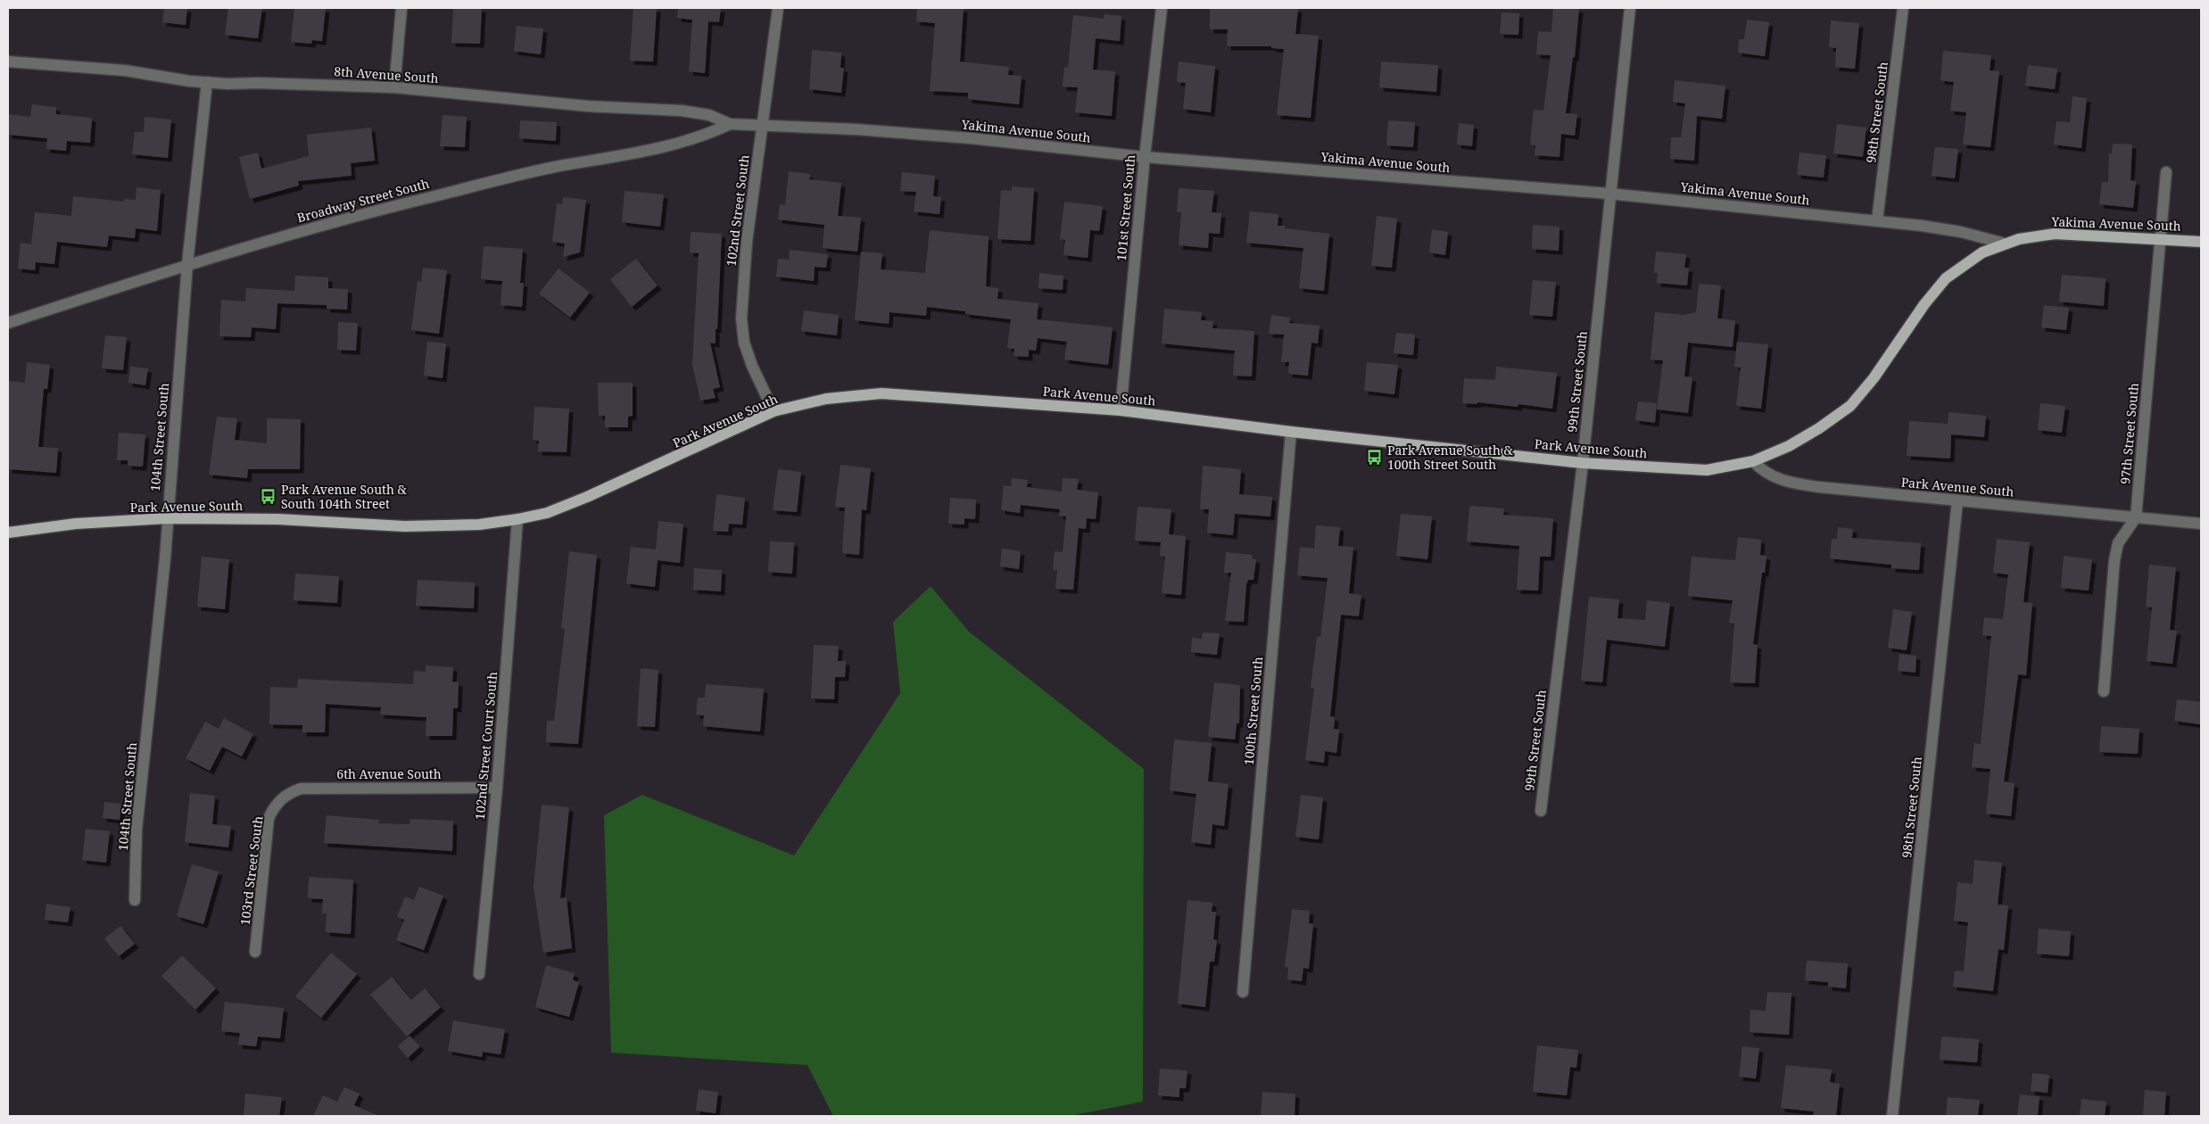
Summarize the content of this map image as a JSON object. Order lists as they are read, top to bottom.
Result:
{
  "streets": {
    "main road": ["Yakima Avenue South", "Park Avenue South"],
    "street": [
      "8th Avenue South",
      "98th Street South",
      "Broadway Street South",
      "101st Street South",
      "102nd Street South",
      "99th Street South",
      "97th Street South",
      "104th Street South",
      "100th Street South",
      "102nd Street Court South",
      "6th Avenue South",
      "103rd Street South"
    ]
  },
  "crossings": [
    ["8th Avenue South", "Yakima Avenue South"],
    ["8th Avenue South", "Broadway Street South"],
    ["8th Avenue South", "102nd Street South"],
    ["8th Avenue South", "104th Street South"],
    ["98th Street South", "Yakima Avenue South"],
    ["98th Street South", "Park Avenue South"],
    ["Yakima Avenue South", "101st Street South"],
    ["Yakima Avenue South", "102nd Street South"],
    ["Yakima Avenue South", "99th Street South"],
    ["Yakima Avenue South", "Park Avenue South"],
    ["Yakima Avenue South", "97th Street South"],
    ["Broadway Street South", "104th Street South"],
    ["101st Street South", "Park Avenue South"],
    ["102nd Street South", "Park Avenue South"],
    ["99th Street South", "Park Avenue South"],
    ["Park Avenue South", "97th Street South"],
    ["Park Avenue South", "104th Street South"],
    ["Park Avenue South", "100th Street South"],
    ["Park Avenue South", "102nd Street Court South"],
    ["102nd Street Court South", "6th Avenue South"],
    ["6th Avenue South", "103rd Street South"]
  ],
  "places": {
    "bus stop": ["Park Avenue South & 100th Street South", "Park Avenue South & South 104th Street"]
  }
}
